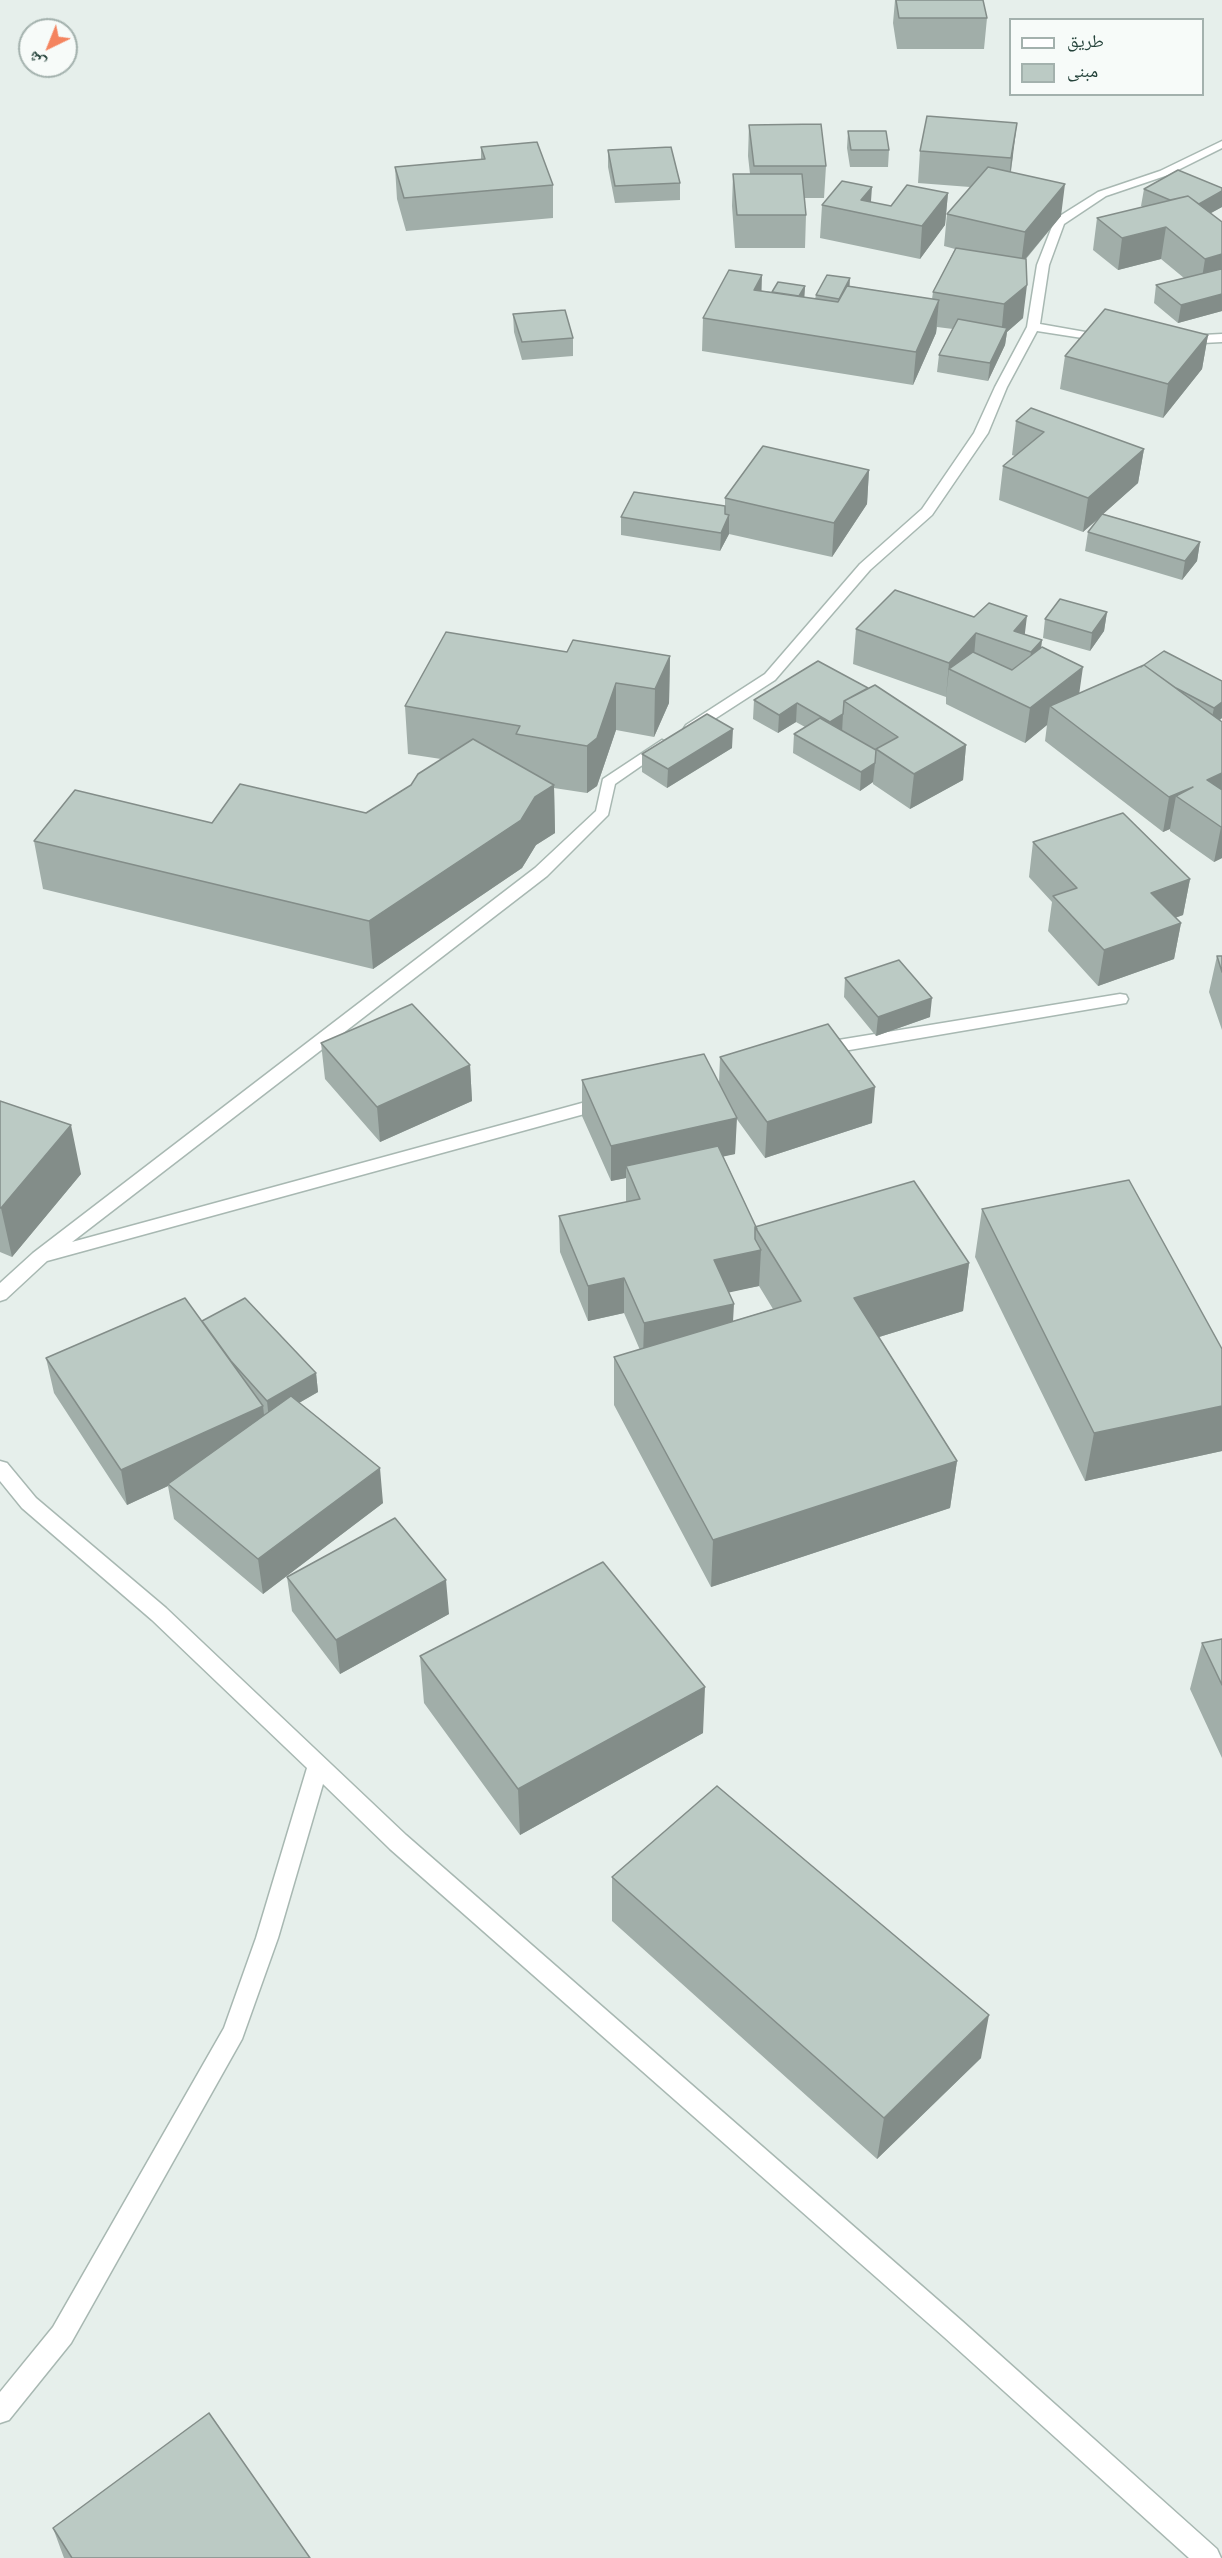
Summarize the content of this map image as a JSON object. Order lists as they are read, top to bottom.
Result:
{
  "legend": ["طريق", "مبنى"],
  "north": "bottom left"
}
